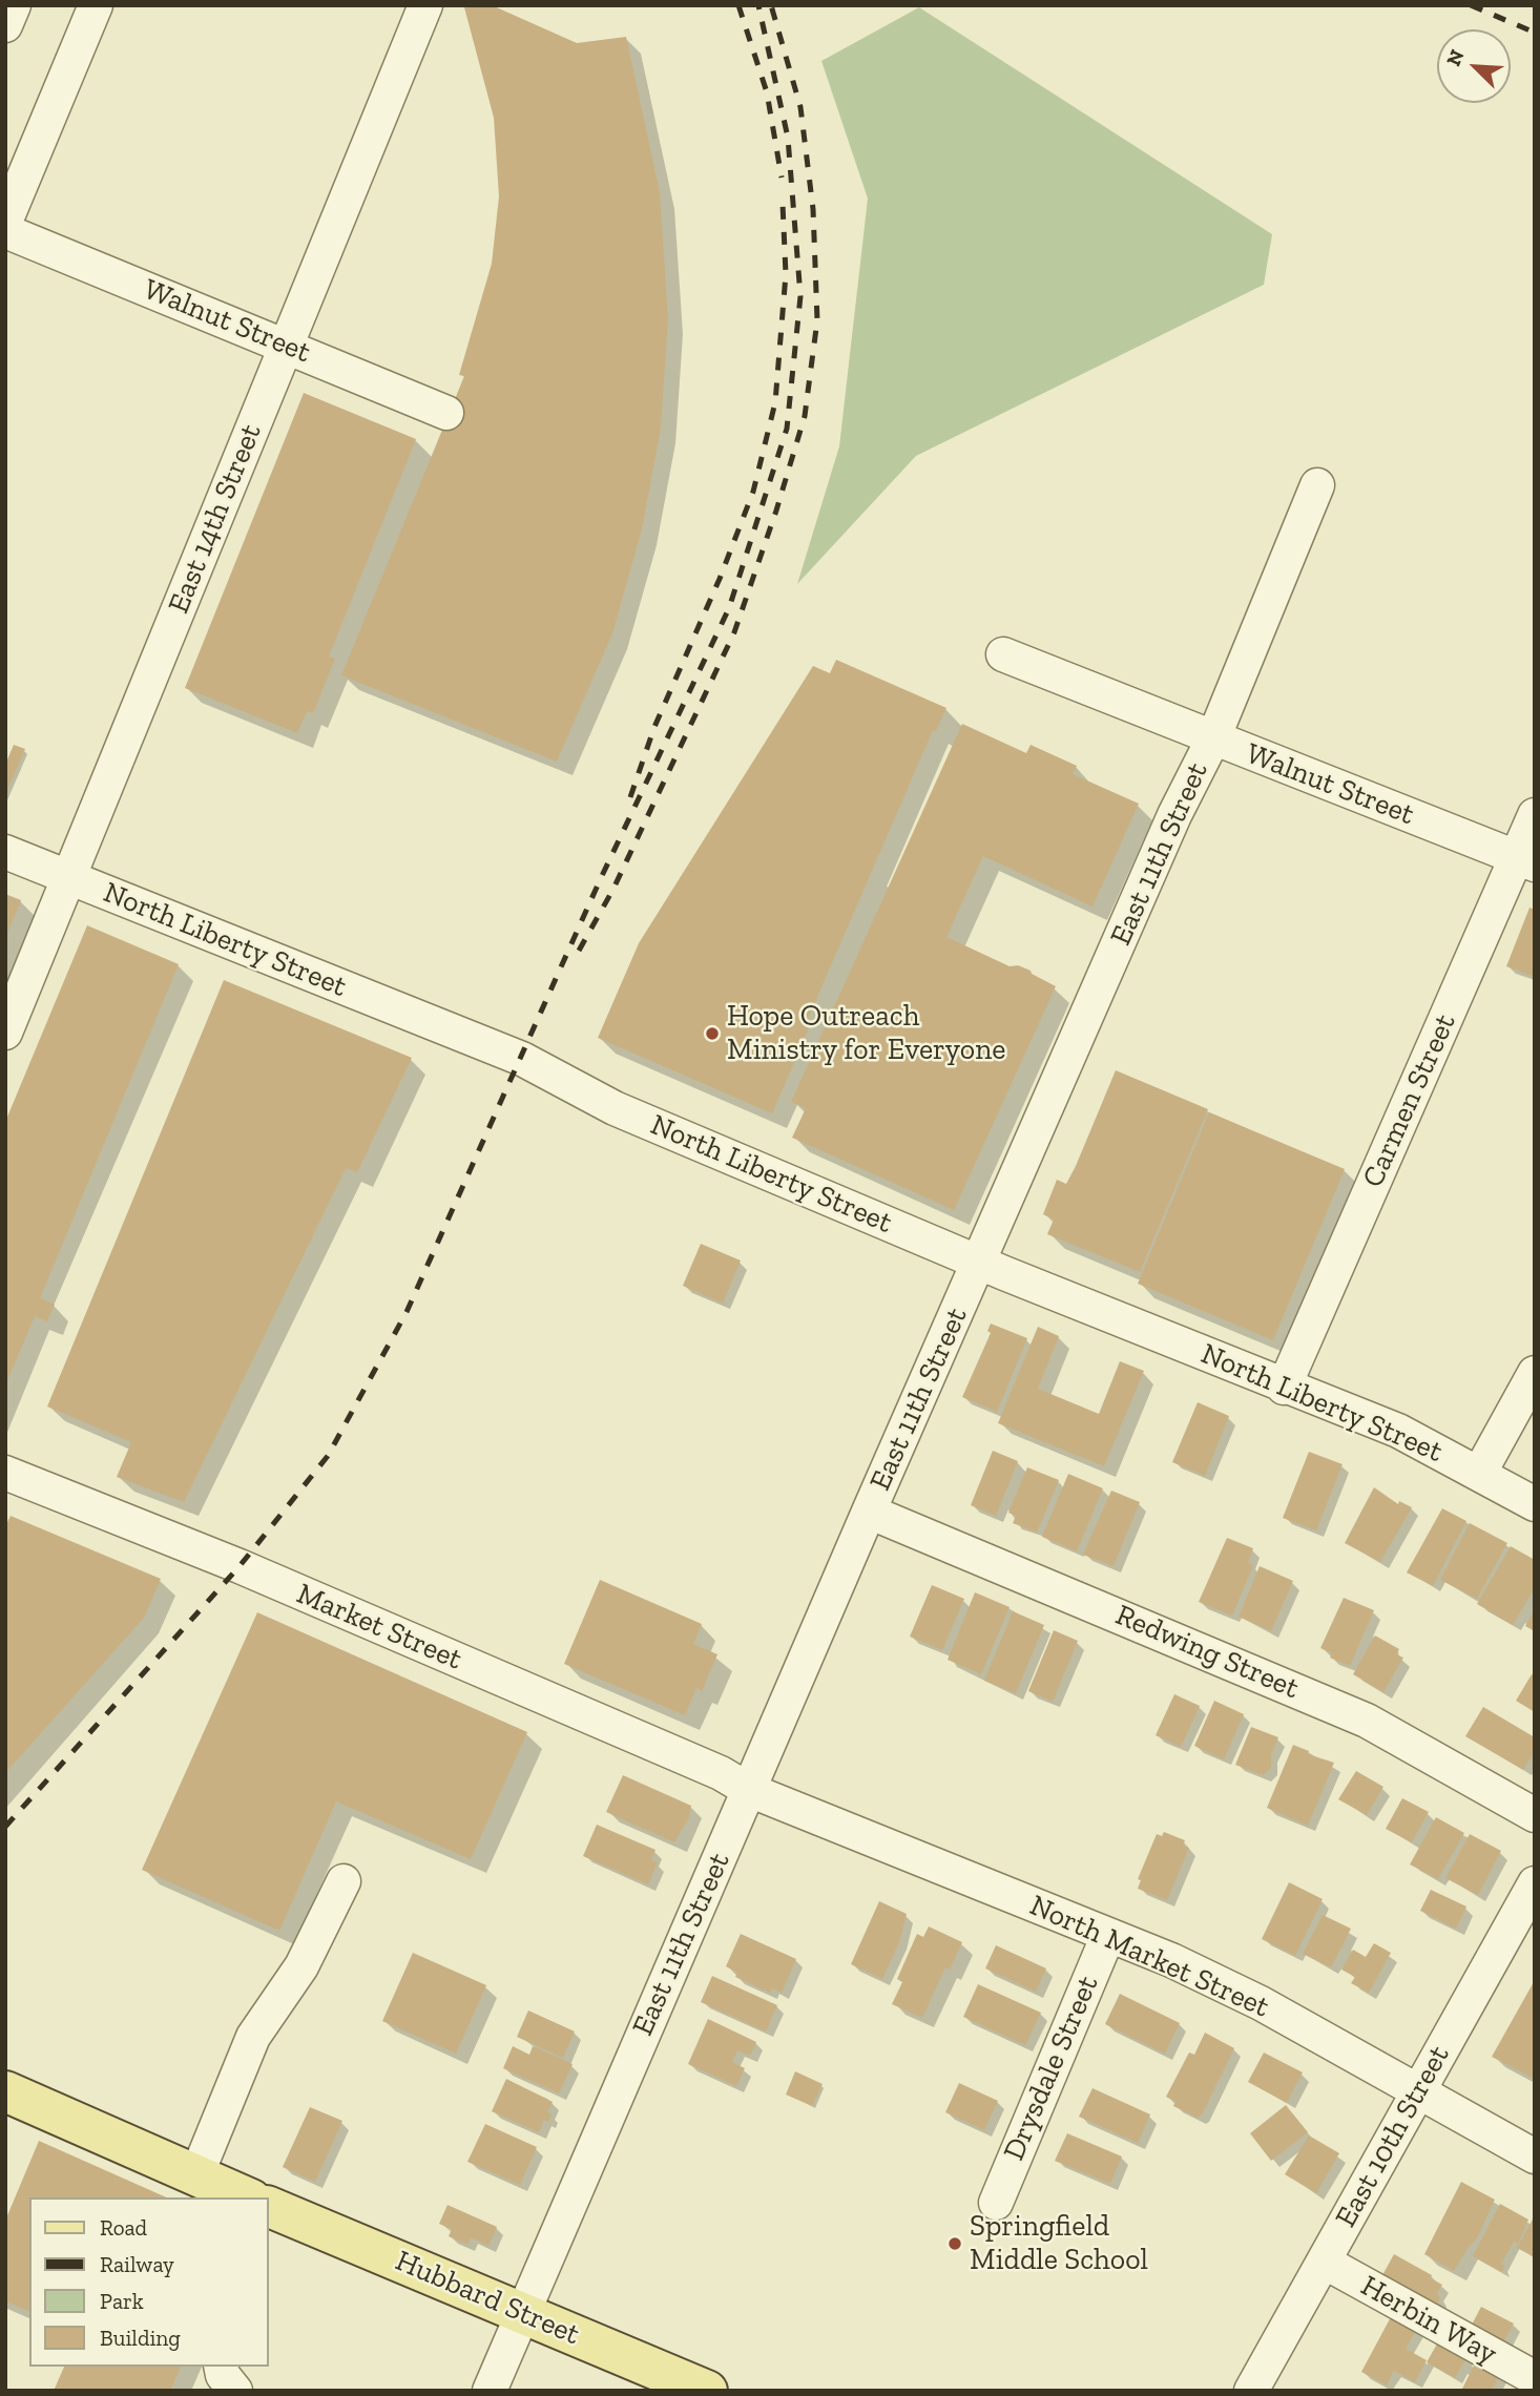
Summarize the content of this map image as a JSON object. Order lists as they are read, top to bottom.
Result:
{
  "streets": {
    "main road": ["Hubbard Street"],
    "street": [
      "Walnut Street",
      "East 14th Street",
      "East 11th Street",
      "North Liberty Street",
      "Carmen Street",
      "Market Street",
      "Redwing Street",
      "North Market Street",
      "Drysdale Street",
      "East 10th Street",
      "Herbin Way"
    ]
  },
  "crossings": [
    ["Walnut Street", "East 14th Street"],
    ["Walnut Street", "East 11th Street"],
    ["Walnut Street", "Carmen Street"],
    ["East 14th Street", "North Liberty Street"],
    ["East 11th Street", "North Liberty Street"],
    ["East 11th Street", "Market Street"],
    ["East 11th Street", "Redwing Street"],
    ["East 11th Street", "North Market Street"],
    ["East 11th Street", "Hubbard Street"],
    ["North Liberty Street", "Carmen Street"],
    ["Market Street", "North Market Street"],
    ["North Market Street", "Drysdale Street"],
    ["North Market Street", "East 10th Street"],
    ["East 10th Street", "Herbin Way"]
  ],
  "places": ["Hope Outreach Ministry for Everyone", "Springfield Middle School"],
  "legend": [
    "Road",
    "Railway",
    "Park",
    "Building"
  ],
  "north": "top left"
}
